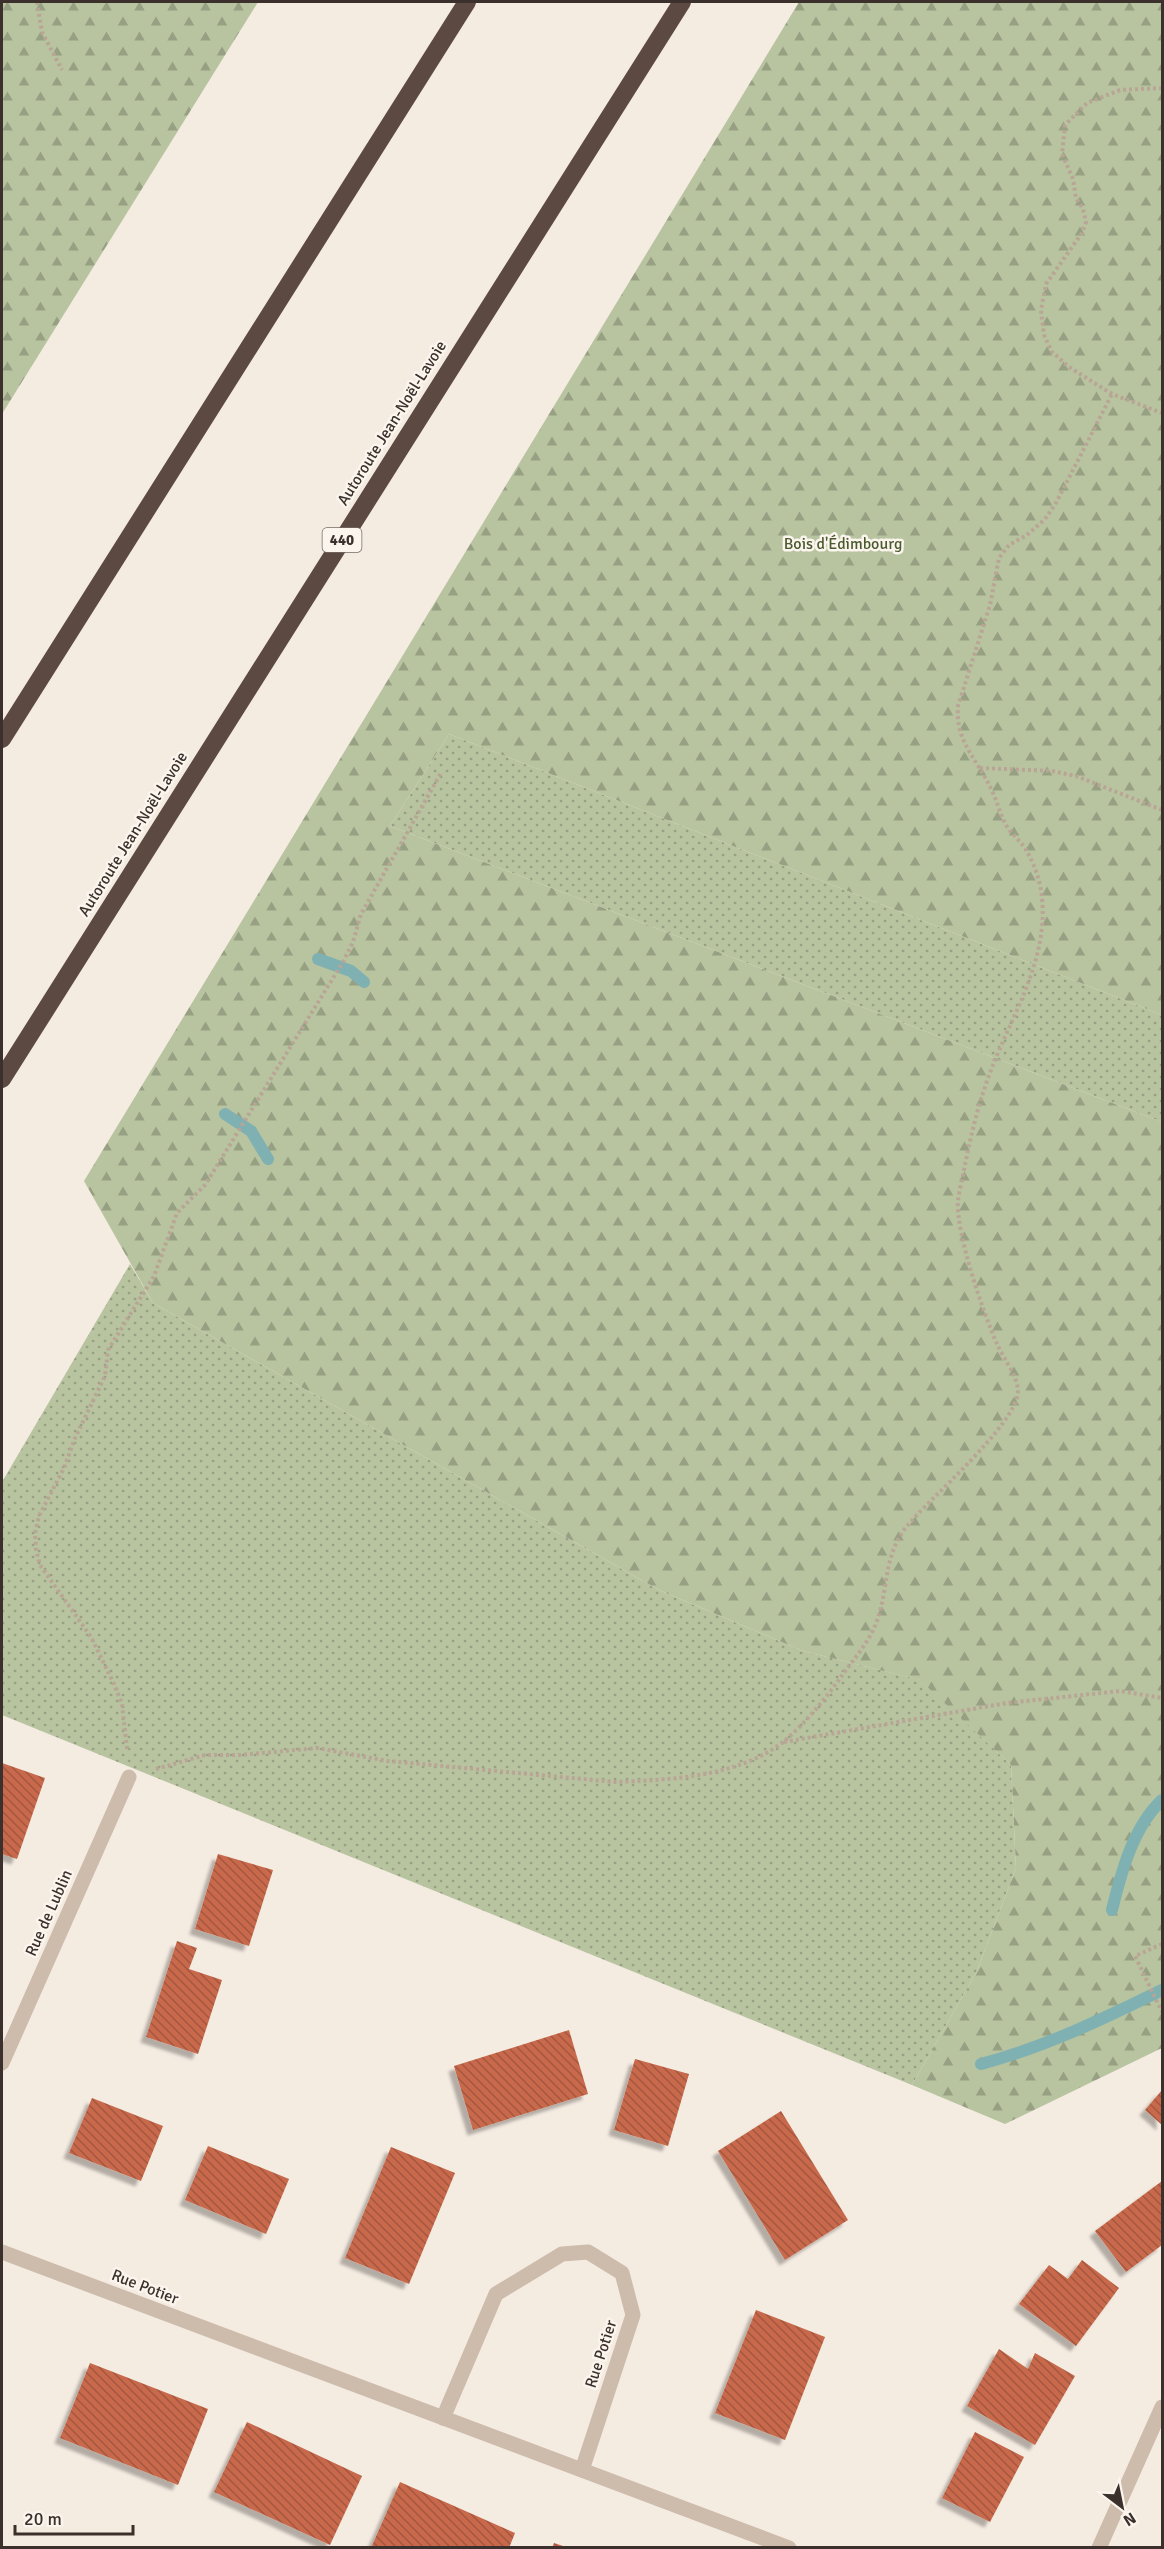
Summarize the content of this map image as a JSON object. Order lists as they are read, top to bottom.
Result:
{
  "streets": {
    "highway": ["Autoroute Jean-Noël-Lavoie", "440"],
    "street": ["Rue de Lublin", "Rue Potier"]
  },
  "parks": ["Bois d'Édimbourg"],
  "scale_bar": "20 m",
  "north": "bottom right"
}
